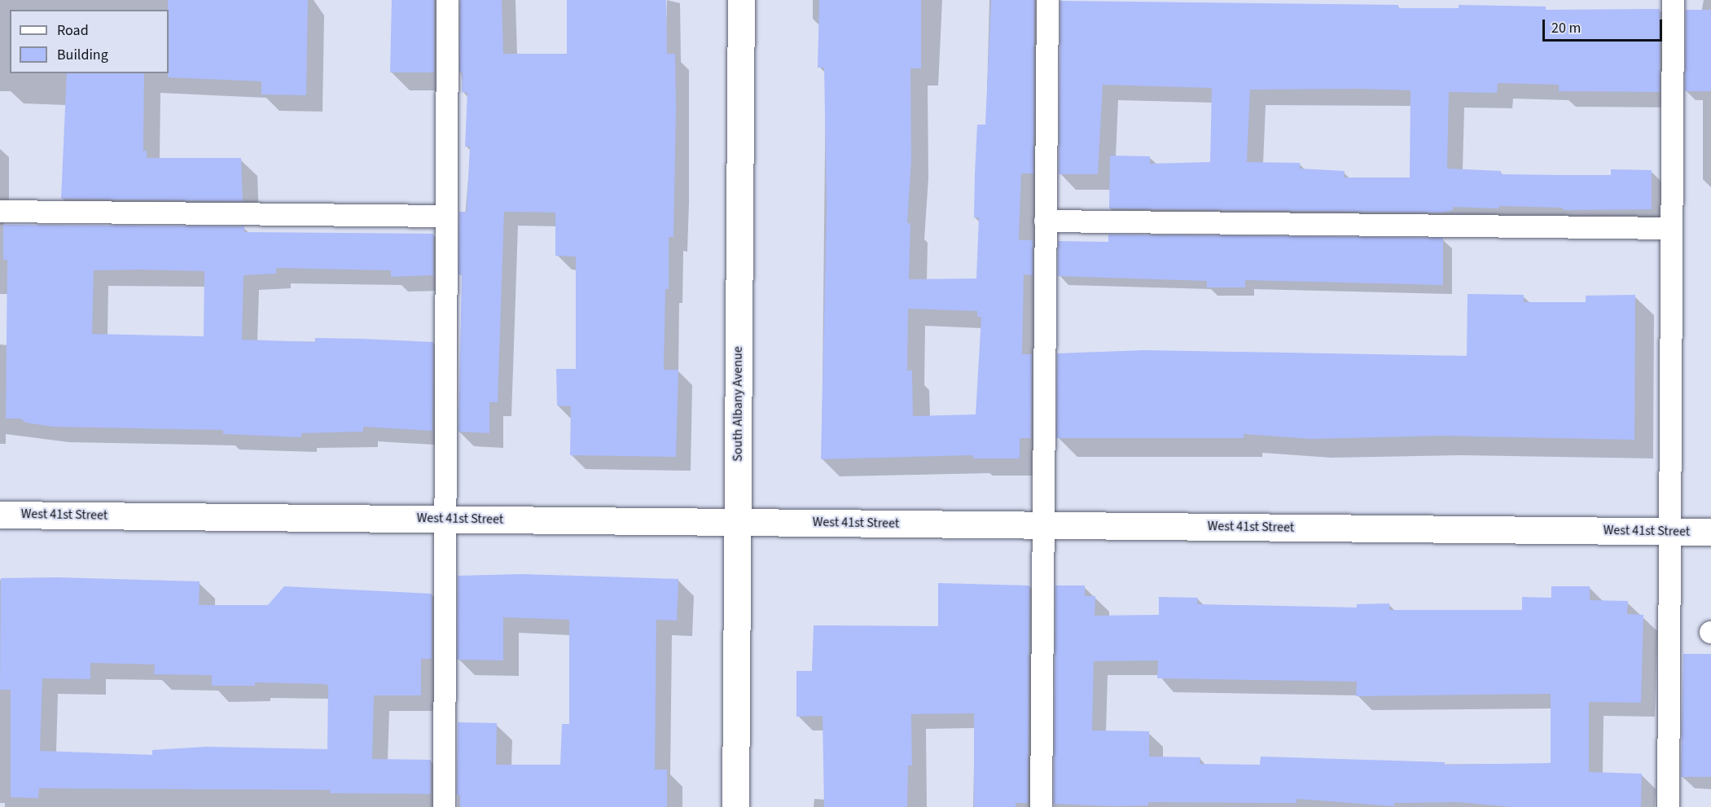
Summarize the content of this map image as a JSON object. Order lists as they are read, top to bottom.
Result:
{
  "streets": {
    "street": ["South Albany Avenue", "West 41st Street"]
  },
  "crossings": [
    ["South Albany Avenue", "West 41st Street"]
  ],
  "legend": ["Road", "Building"],
  "scale_bar": "20 m"
}
